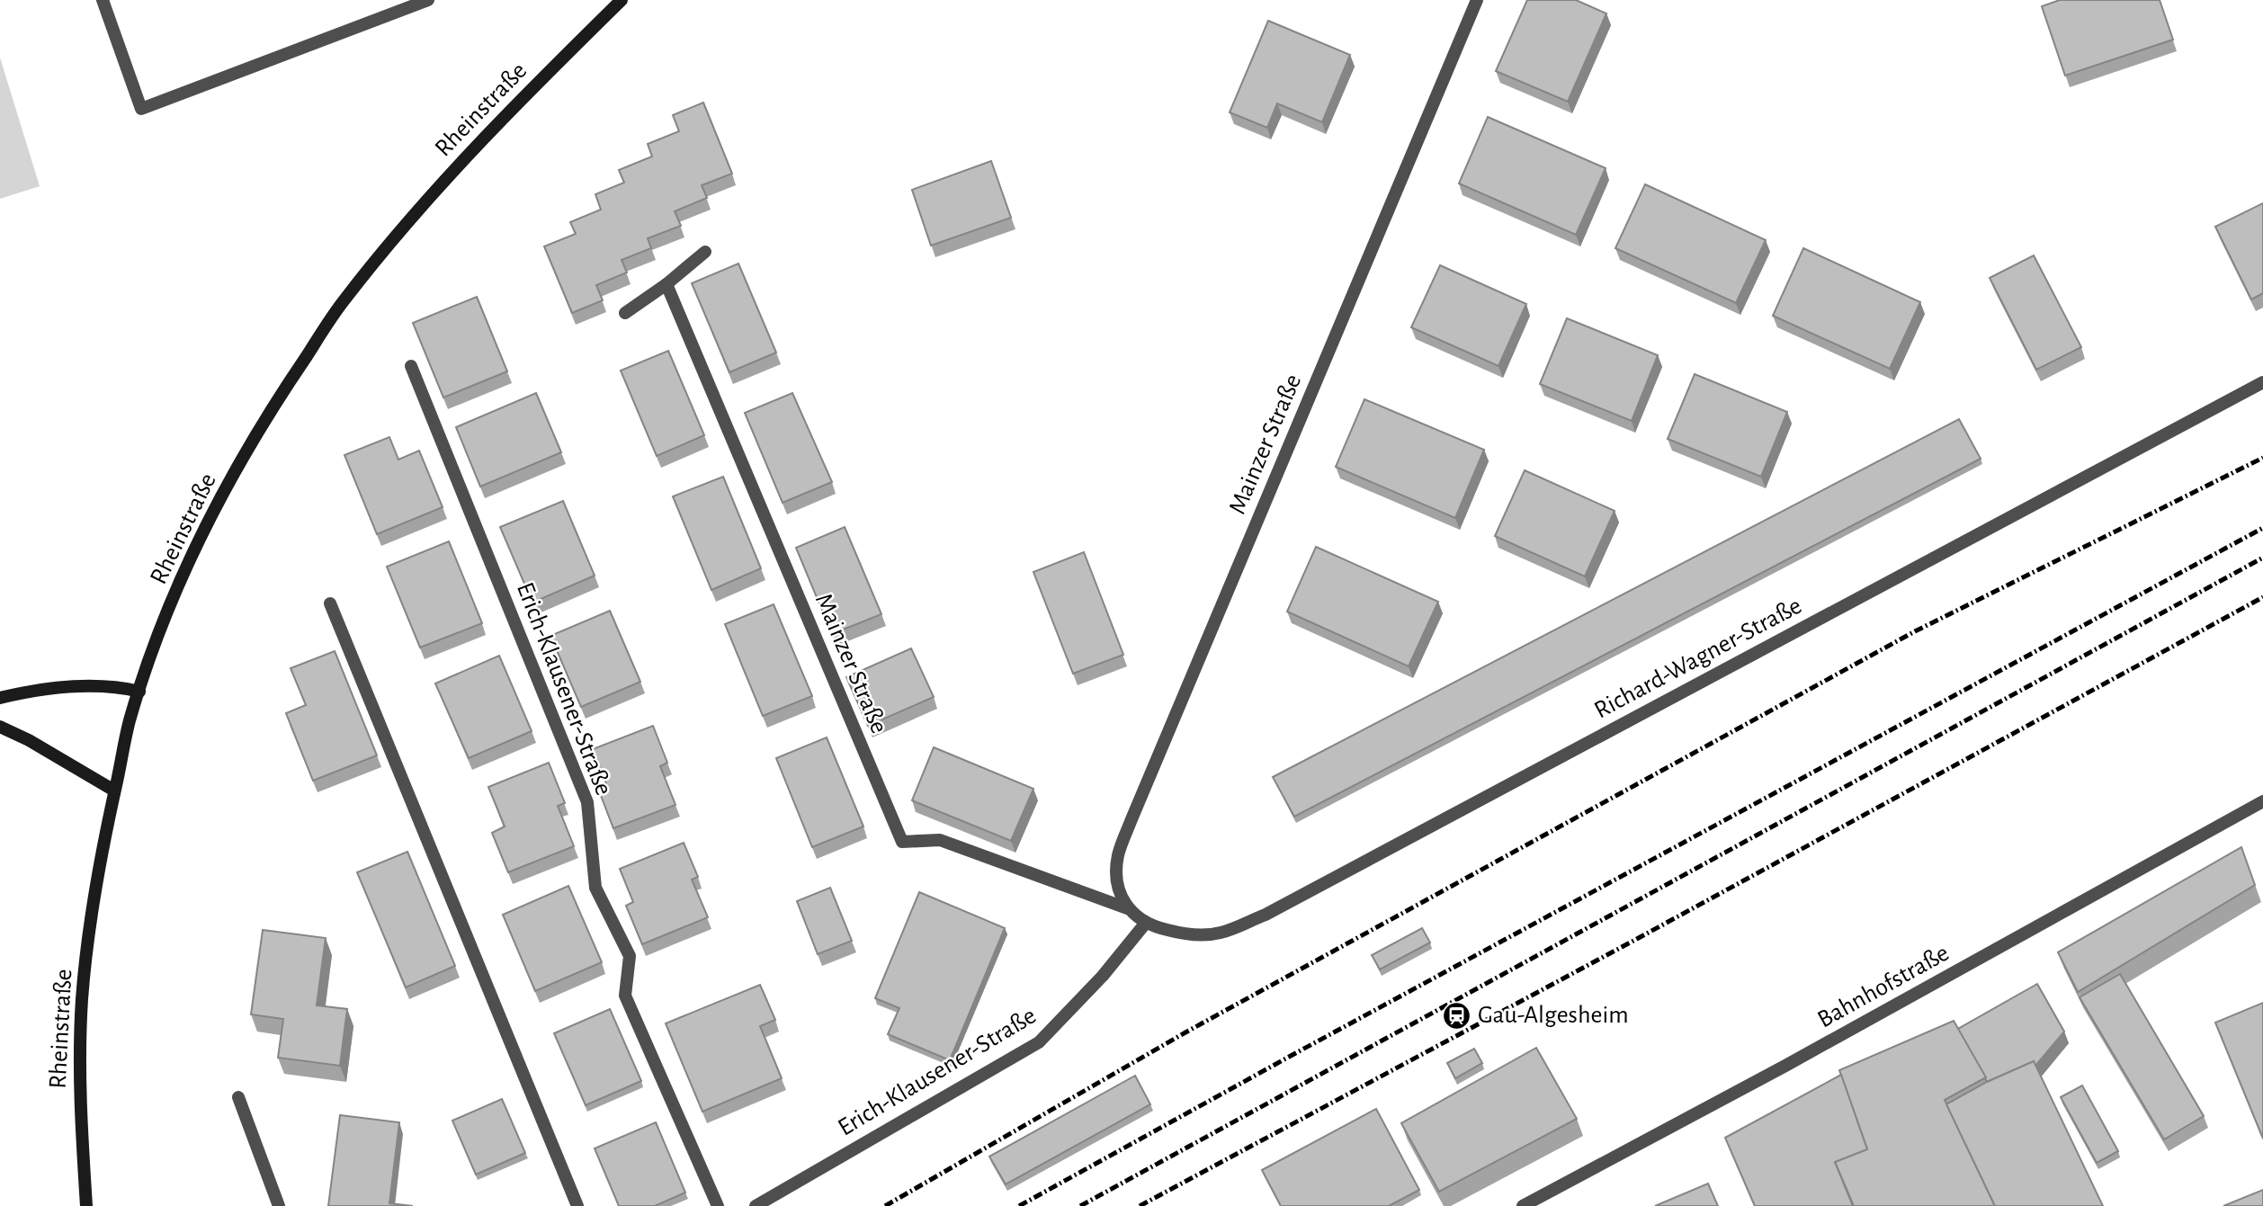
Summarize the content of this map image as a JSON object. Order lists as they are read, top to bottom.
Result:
{
  "streets": {
    "main road": ["Rheinstraße"],
    "street": [
      "Mainzer Straße",
      "Richard-Wagner-Straße",
      "Erich-Klausener-Straße",
      "Bahnhofstraße"
    ]
  },
  "crossings": [
    ["Mainzer Straße", "Richard-Wagner-Straße"],
    ["Mainzer Straße", "Erich-Klausener-Straße"],
    ["Richard-Wagner-Straße", "Erich-Klausener-Straße"]
  ],
  "places": {
    "station": ["Gau-Algesheim"]
  }
}
